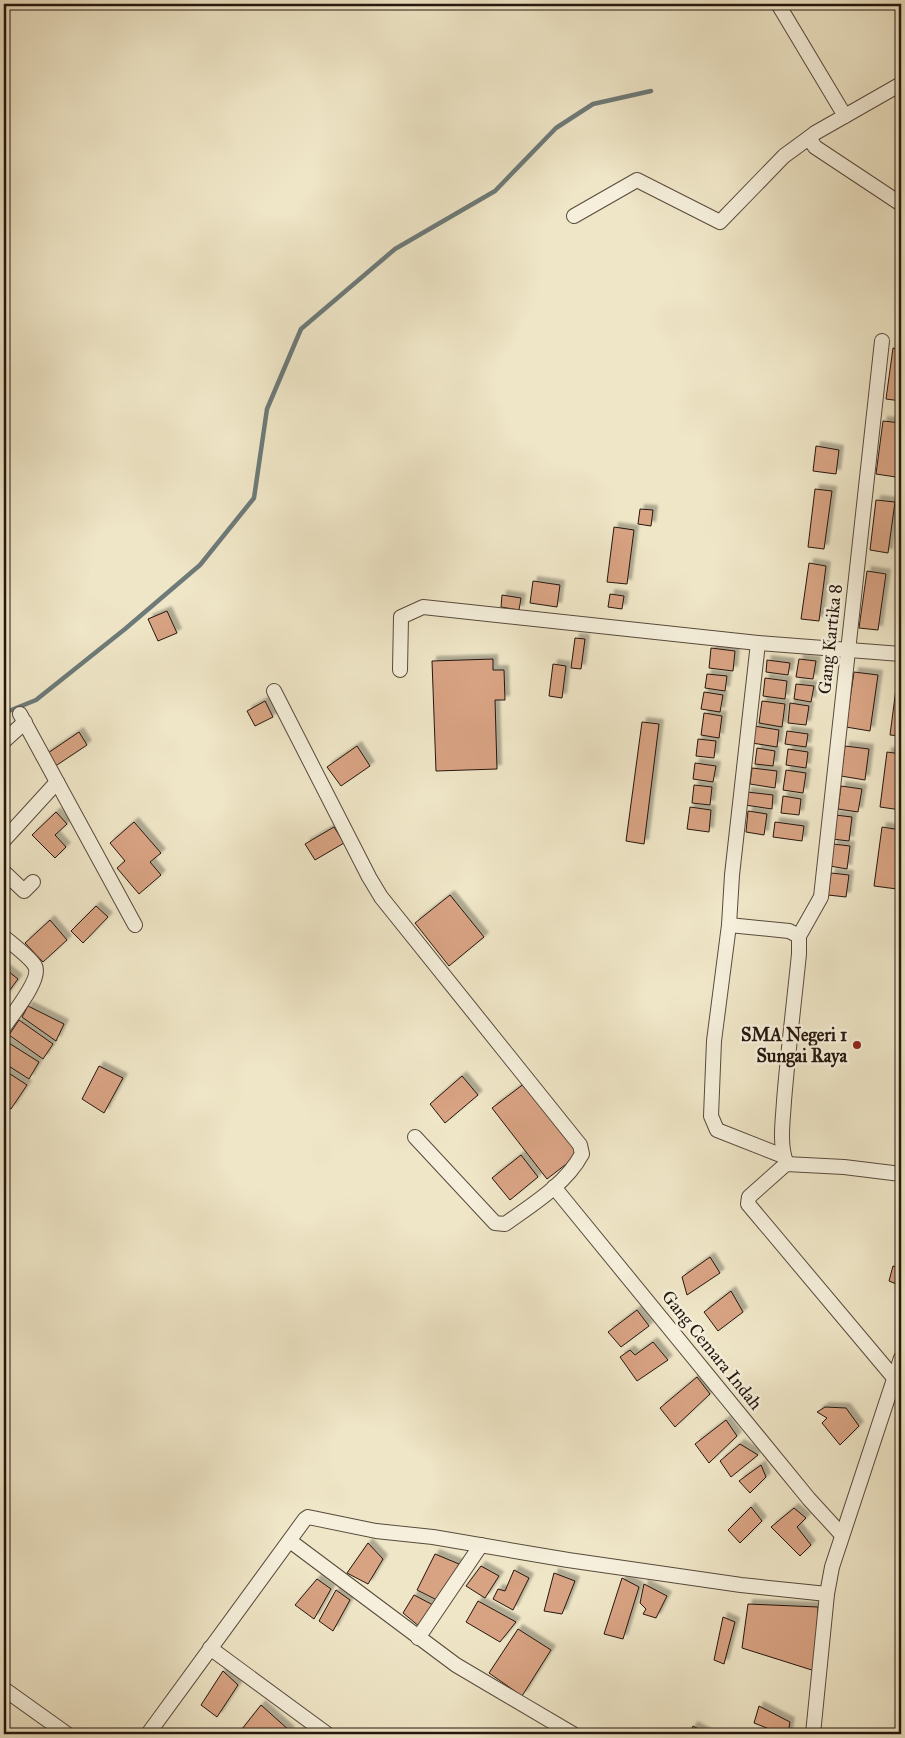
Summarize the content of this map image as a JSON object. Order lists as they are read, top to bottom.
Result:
{
  "streets": {
    "street": ["Gang Kartika 8", "Gang Cemara Indah"]
  },
  "places": ["SMA Negeri 1 Sungai Raya"]
}
